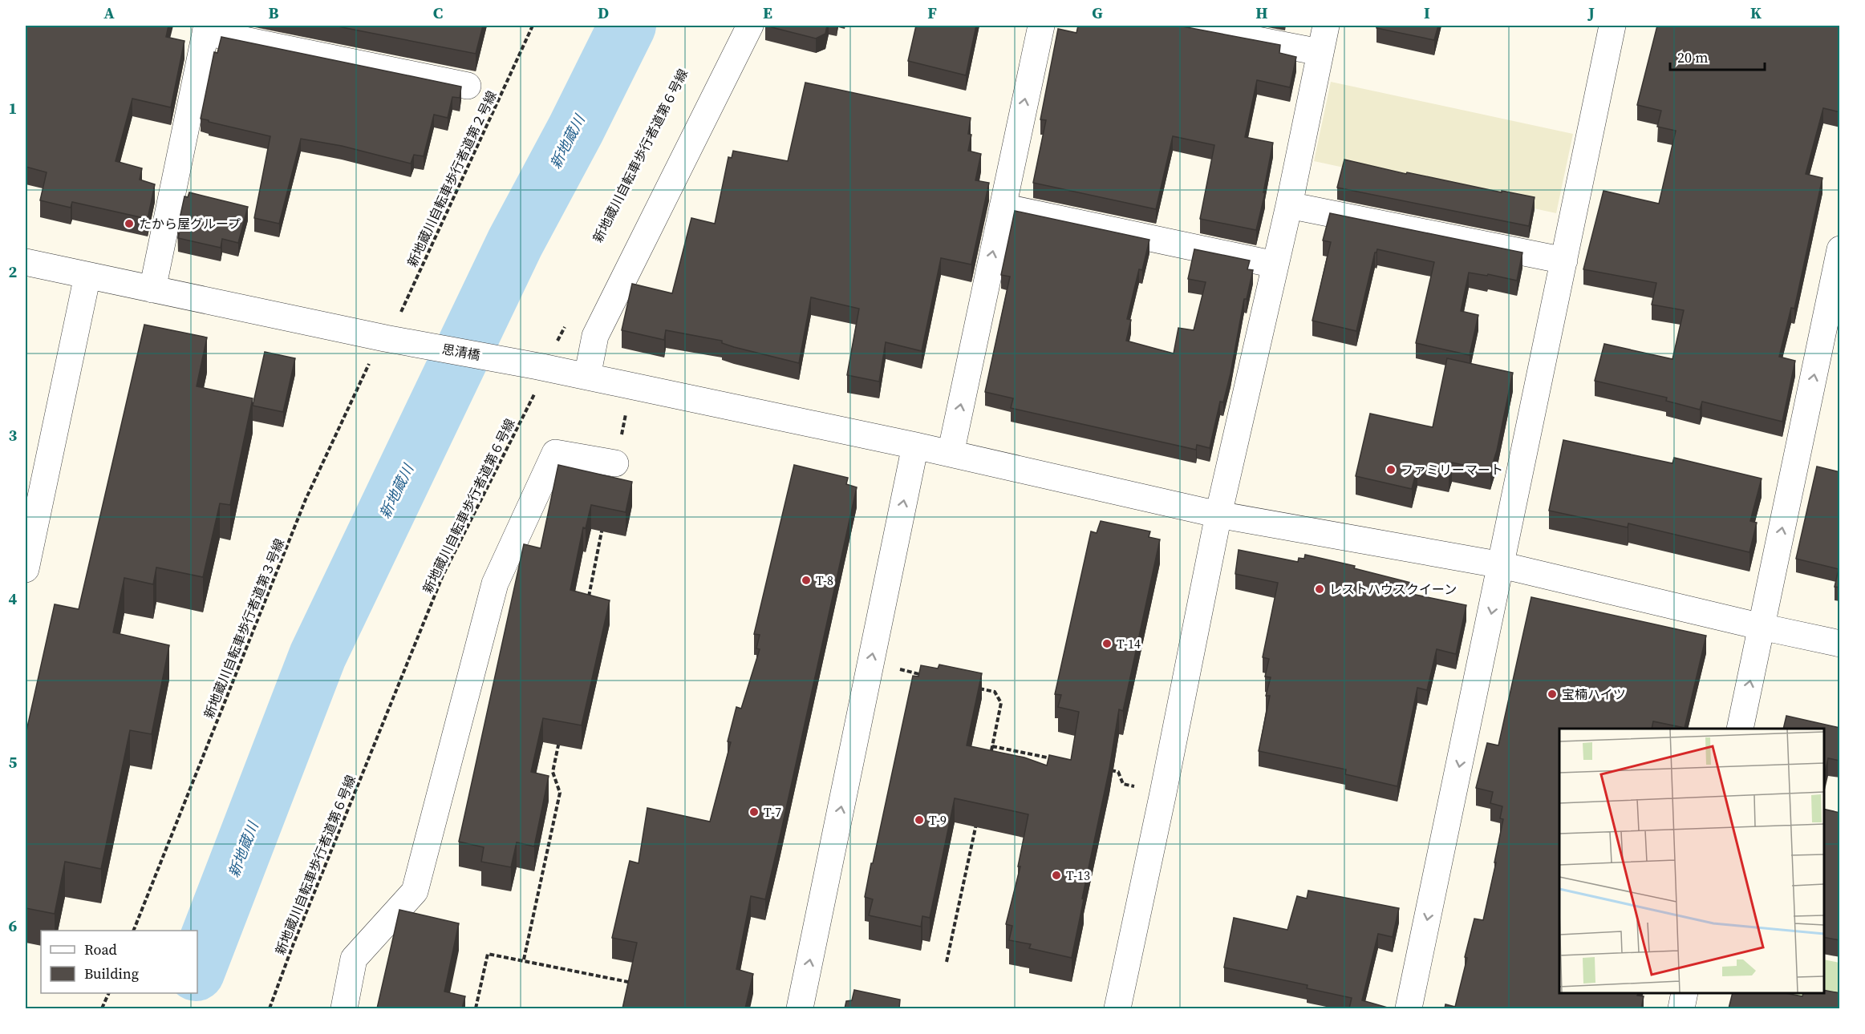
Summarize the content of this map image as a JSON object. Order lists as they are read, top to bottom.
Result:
{
  "streets": {
    "street": ["思清橋"],
    "path": ["新地蔵川自転車歩行者道第６号線", "新地蔵川自転車歩行者道第２号線", "新地蔵川自転車歩行者道第３号線"]
  },
  "crossings": [
    ["新地蔵川自転車歩行者道第６号線", "思清橋"],
    ["新地蔵川自転車歩行者道第２号線", "思清橋"],
    ["新地蔵川自転車歩行者道第２号線", "新地蔵川自転車歩行者道第３号線"],
    ["思清橋", "新地蔵川自転車歩行者道第３号線"]
  ],
  "water": ["新地蔵川"],
  "places": [
    "たから屋グループ",
    "ファミリーマート",
    "T-8",
    "レストハウスクイーン",
    "T-14",
    "宝楠ハイツ",
    "T-7",
    "T-9",
    "T-13"
  ],
  "legend": ["Road", "Building"],
  "scale_bar": "20 m",
  "grid": {
    "columns": [
      "A",
      "B",
      "C",
      "D",
      "E",
      "F",
      "G",
      "H",
      "I",
      "J",
      "K"
    ],
    "rows": [
      "1",
      "2",
      "3",
      "4",
      "5",
      "6"
    ]
  }
}
